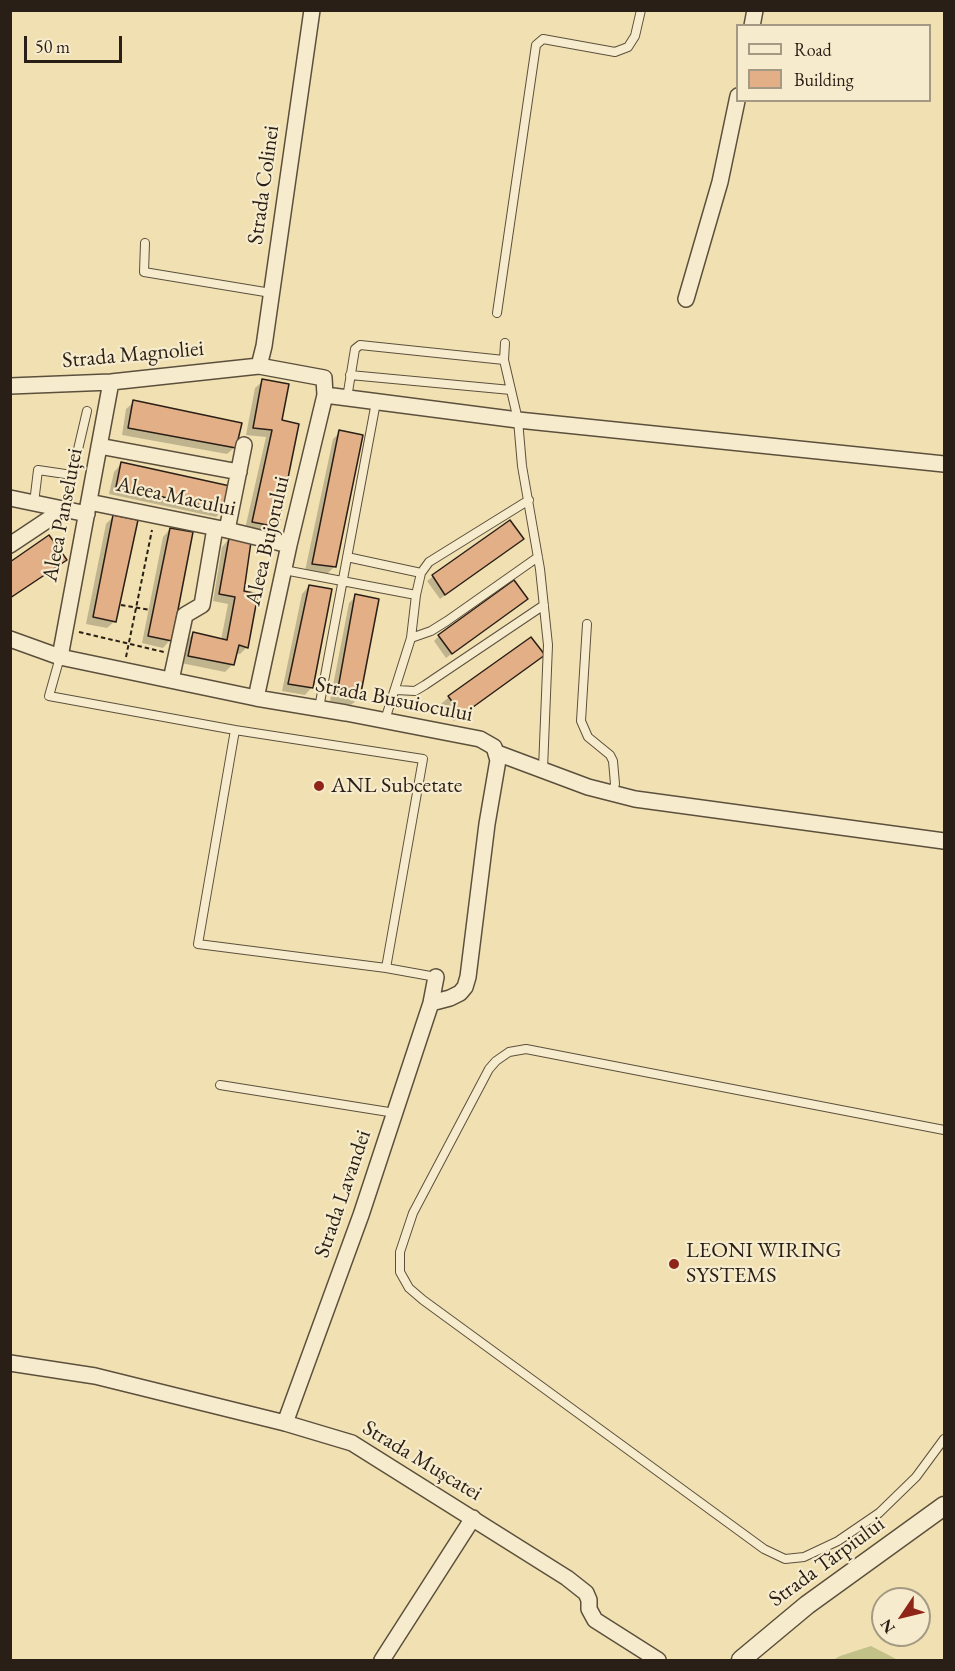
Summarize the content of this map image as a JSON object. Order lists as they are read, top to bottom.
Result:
{
  "streets": {
    "street": [
      "Strada Colinei",
      "Strada Magnoliei",
      "Aleea Macului",
      "Aleea Panseluței",
      "Aleea Bujorului",
      "Strada Busuiocului",
      "Strada Lavandei",
      "Strada Mușcatei",
      "Strada Tărpiului"
    ]
  },
  "crossings": [
    ["Strada Colinei", "Strada Magnoliei"],
    ["Strada Magnoliei", "Aleea Panseluței"],
    ["Strada Magnoliei", "Aleea Bujorului"],
    ["Aleea Macului", "Aleea Panseluței"],
    ["Aleea Macului", "Aleea Bujorului"],
    ["Aleea Panseluței", "Strada Busuiocului"],
    ["Aleea Bujorului", "Strada Busuiocului"],
    ["Strada Lavandei", "Strada Mușcatei"]
  ],
  "places": ["ANL Subcetate", "LEONI WIRING SYSTEMS"],
  "legend": ["Road", "Building"],
  "scale_bar": "50 m",
  "north": "bottom left"
}
